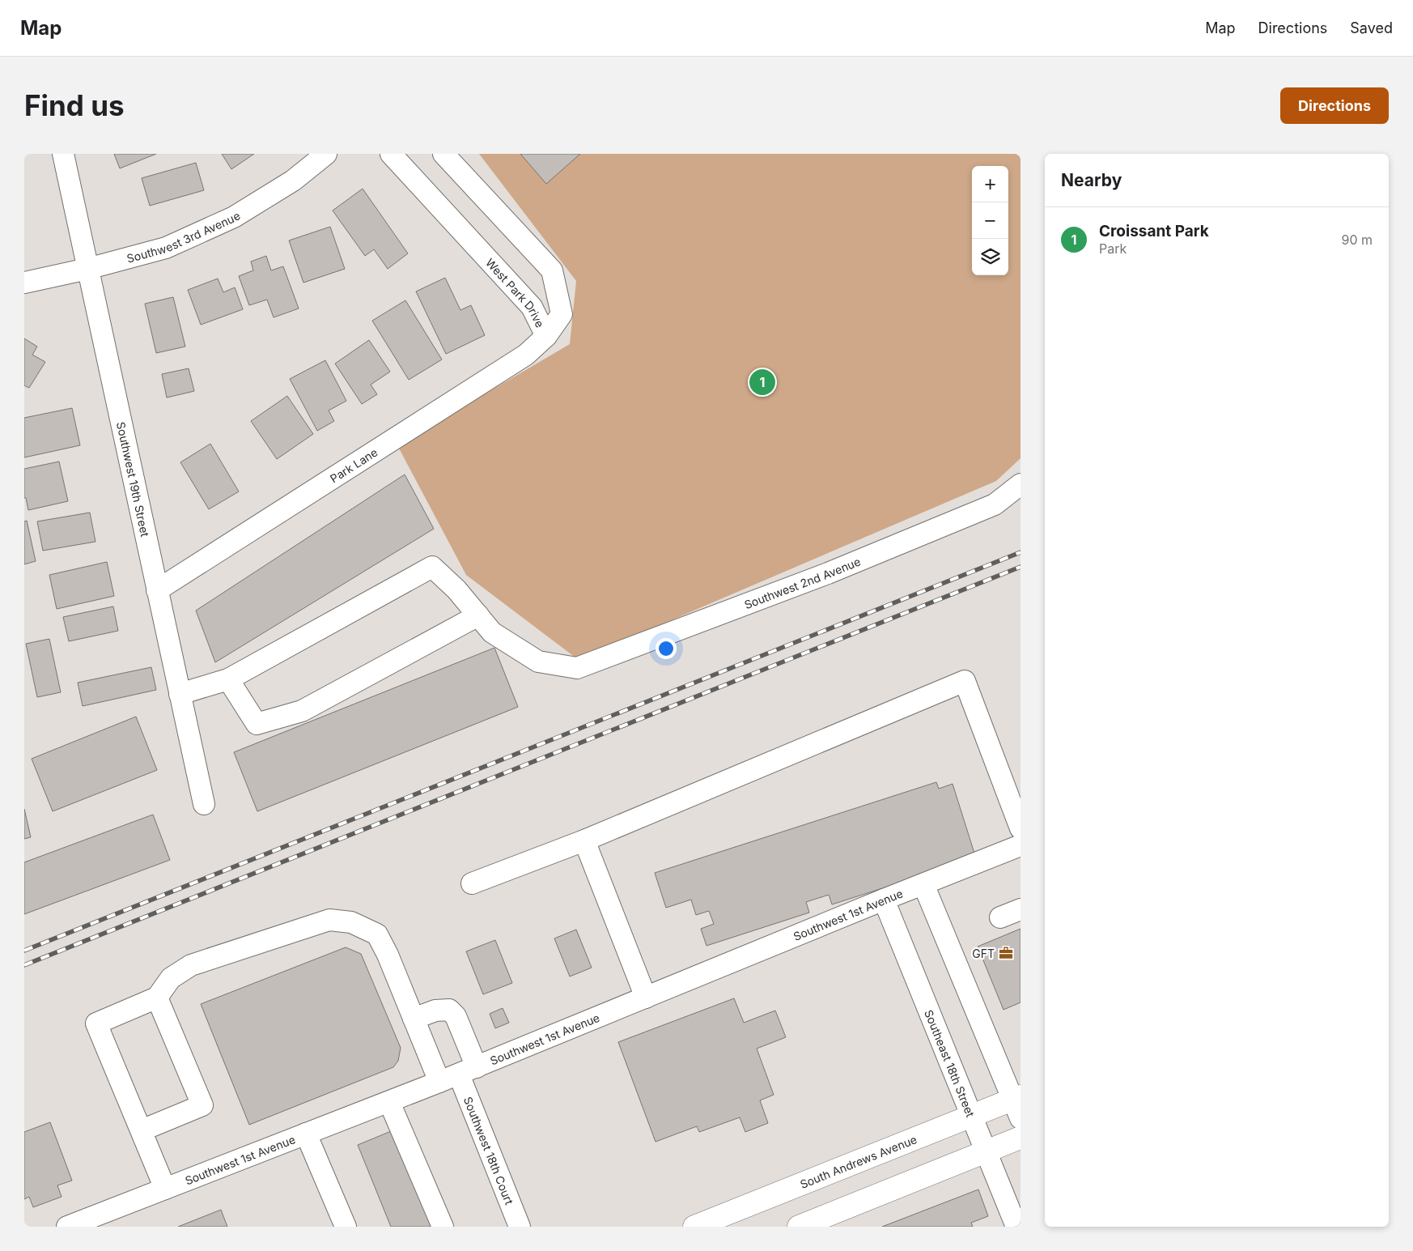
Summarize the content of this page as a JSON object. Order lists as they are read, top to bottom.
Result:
{
  "streets": {
    "main road": ["South Andrews Avenue"],
    "street": [
      "Southwest 3rd Avenue",
      "West Park Drive",
      "Park Lane",
      "Southwest 19th Street",
      "Southwest 2nd Avenue",
      "Southwest 1st Avenue",
      "Southeast 18th Street",
      "Southwest 18th Court"
    ]
  },
  "crossings": [
    ["Southwest 3rd Avenue", "Southwest 19th Street"],
    ["West Park Drive", "Park Lane"],
    ["Park Lane", "Southwest 19th Street"],
    ["Southwest 1st Avenue", "Southeast 18th Street"],
    ["Southwest 1st Avenue", "Southwest 18th Court"],
    ["Southeast 18th Street", "South Andrews Avenue"]
  ],
  "places": {
    "office": ["GFT"]
  },
  "page": {
    "header": "Map",
    "nav": ["Map", "Directions", "Saved"],
    "buttons": "Directions",
    "title": "Find us",
    "heading": "Nearby",
    "map_buttons": ["+", "−"],
    "list": [
      {
        "mark": "1",
        "name": "Croissant Park",
        "note": "Park",
        "value": "90 m"
      }
    ],
    "pins": "1"
  }
}
